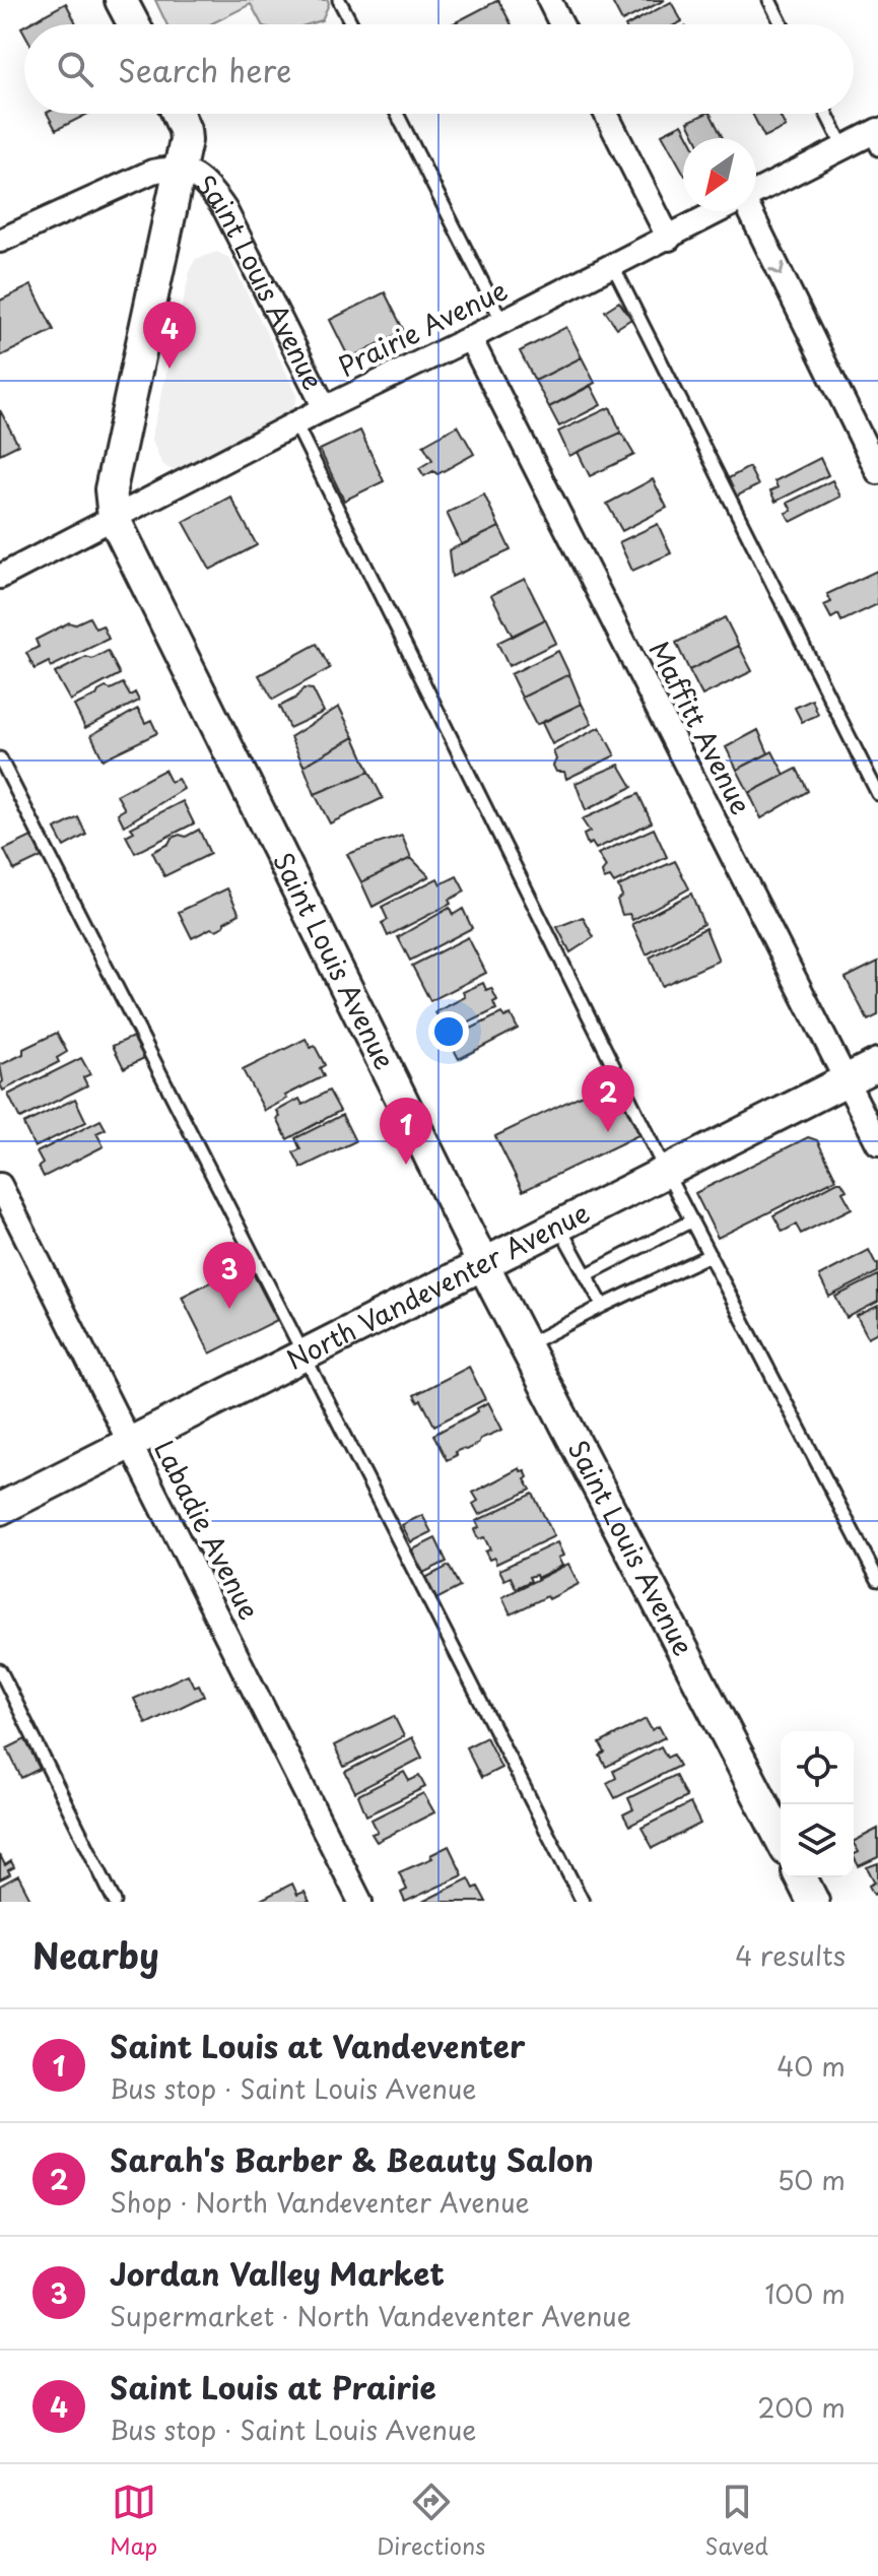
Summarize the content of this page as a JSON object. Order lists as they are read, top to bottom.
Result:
{
  "streets": {
    "street": [
      "Saint Louis Avenue",
      "Prairie Avenue",
      "Maffitt Avenue",
      "North Vandeventer Avenue",
      "Labadie Avenue"
    ]
  },
  "crossings": [
    ["Saint Louis Avenue", "Prairie Avenue"],
    ["Saint Louis Avenue", "North Vandeventer Avenue"],
    ["Prairie Avenue", "Maffitt Avenue"],
    ["Maffitt Avenue", "North Vandeventer Avenue"],
    ["North Vandeventer Avenue", "Labadie Avenue"]
  ],
  "north": "bottom left",
  "page": {
    "search": "Search here",
    "pins": [
      "4",
      "2",
      "1",
      "3"
    ],
    "heading": ["Nearby", "4 results"],
    "list": [
      {
        "mark": "1",
        "name": "Saint Louis at Vandeventer",
        "note": "Bus stop · Saint Louis Avenue",
        "value": "40 m"
      },
      {
        "mark": "2",
        "name": "Sarah's Barber & Beauty Salon",
        "note": "Shop · North Vandeventer Avenue",
        "value": "50 m"
      },
      {
        "mark": "3",
        "name": "Jordan Valley Market",
        "note": "Supermarket · North Vandeventer Avenue",
        "value": "100 m"
      },
      {
        "mark": "4",
        "name": "Saint Louis at Prairie",
        "note": "Bus stop · Saint Louis Avenue",
        "value": "200 m"
      }
    ],
    "nav": ["Map", "Directions", "Saved"]
  }
}
